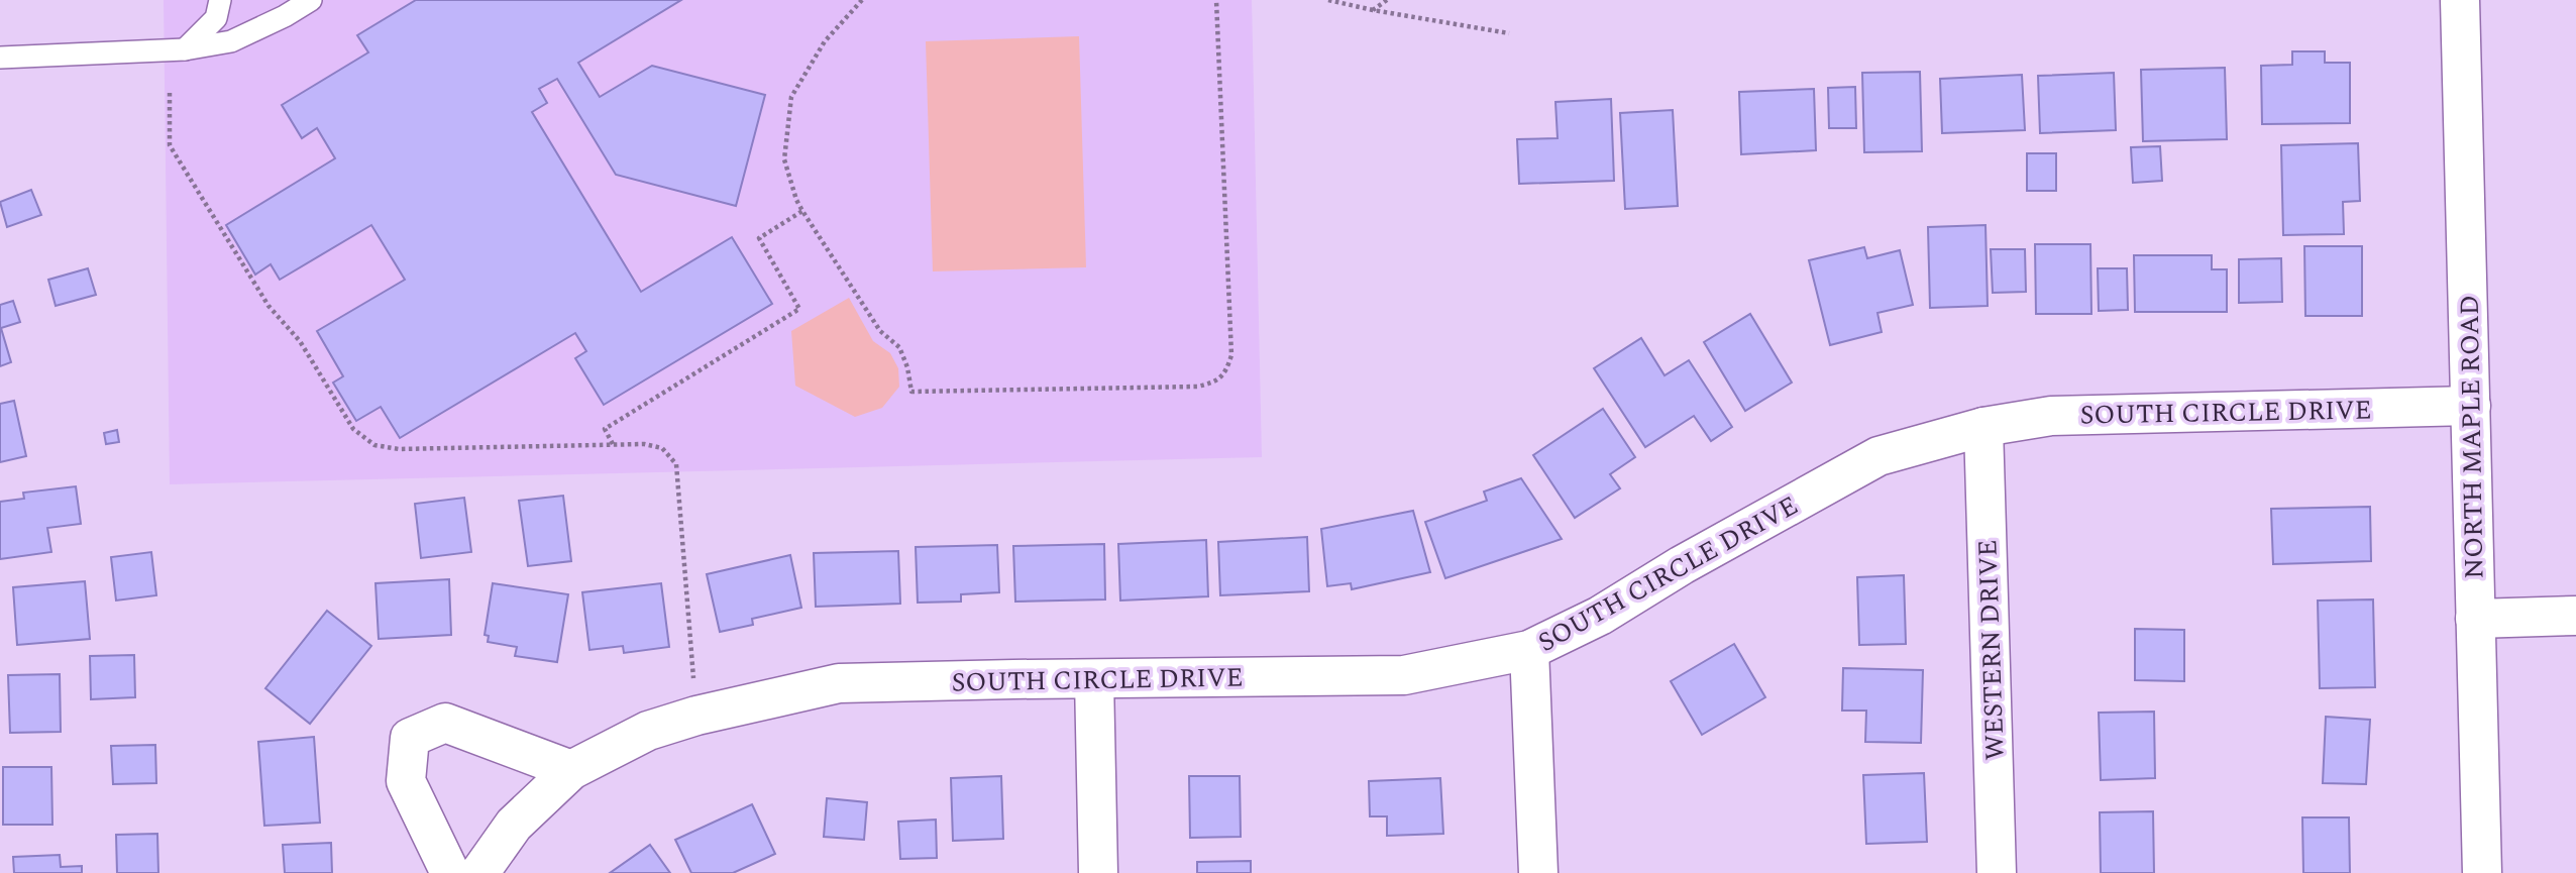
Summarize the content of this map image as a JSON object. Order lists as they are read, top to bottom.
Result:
{
  "streets": {
    "street": ["SOUTH CIRCLE DRIVE", "NORTH MAPLE ROAD", "WESTERN DRIVE"]
  },
  "crossings": [
    ["SOUTH CIRCLE DRIVE", "NORTH MAPLE ROAD"],
    ["SOUTH CIRCLE DRIVE", "WESTERN DRIVE"]
  ]
}
